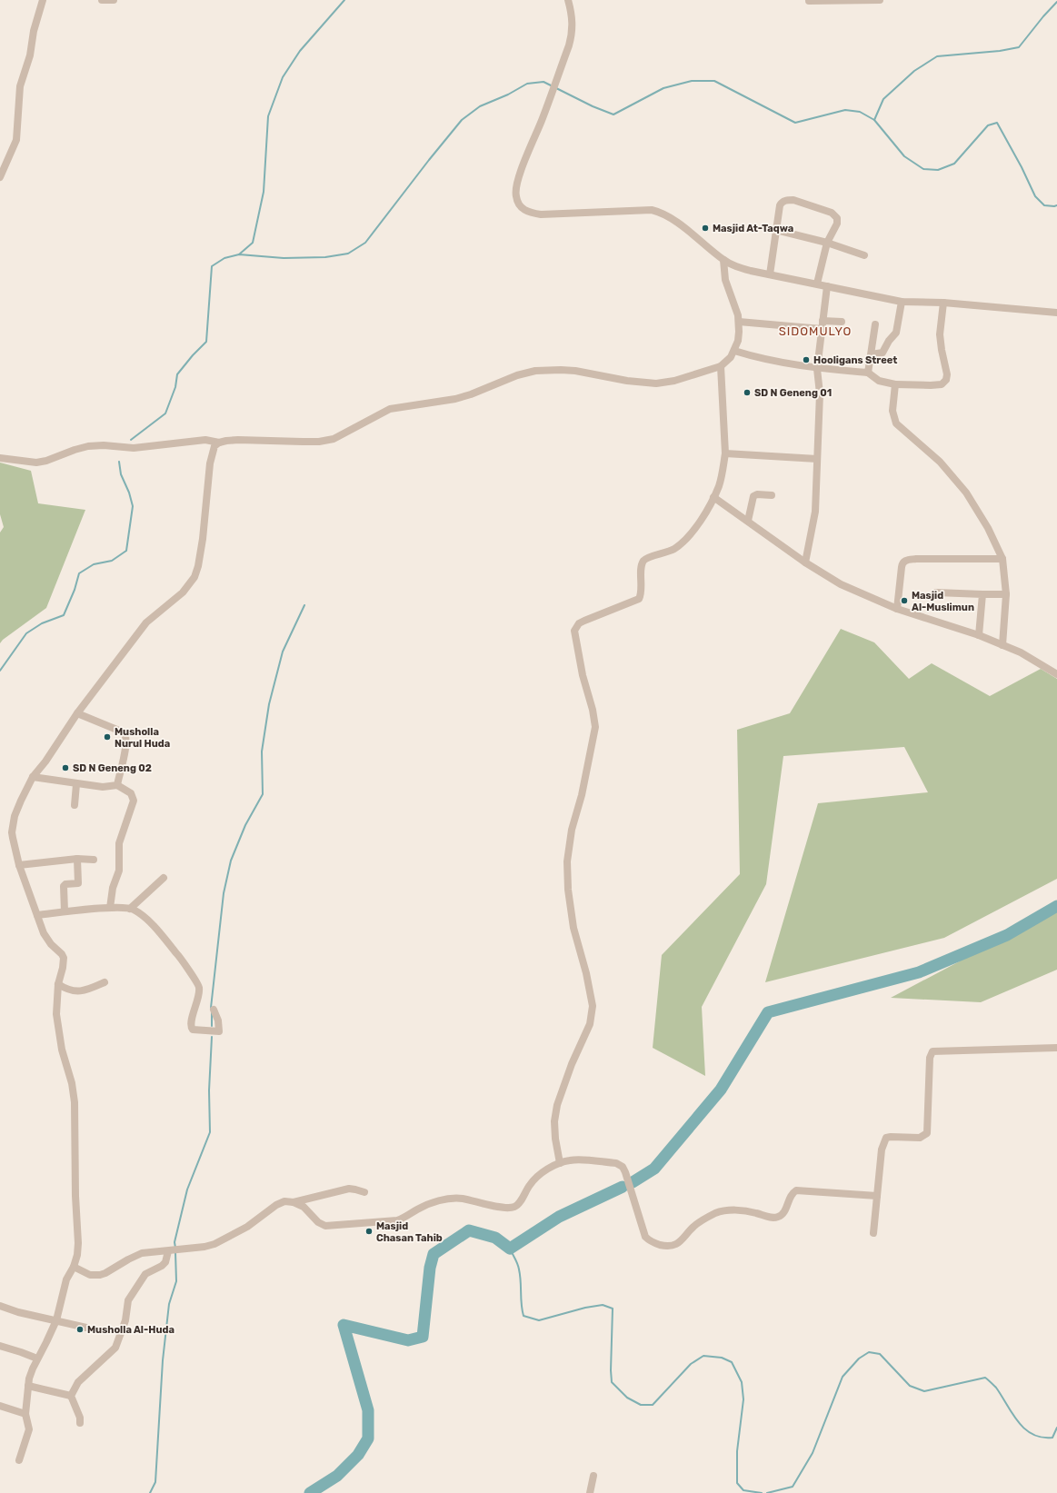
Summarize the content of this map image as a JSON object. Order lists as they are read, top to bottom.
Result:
{
  "districts": ["SIDOMULYO"],
  "places": [
    "Masjid At-Taqwa",
    "Hooligans Street",
    "SD N Geneng 01",
    "Masjid Al-Muslimun",
    "Musholla Nurul Huda",
    "SD N Geneng 02",
    "Masjid Chasan Tahib",
    "Musholla Al-Huda"
  ]
}
